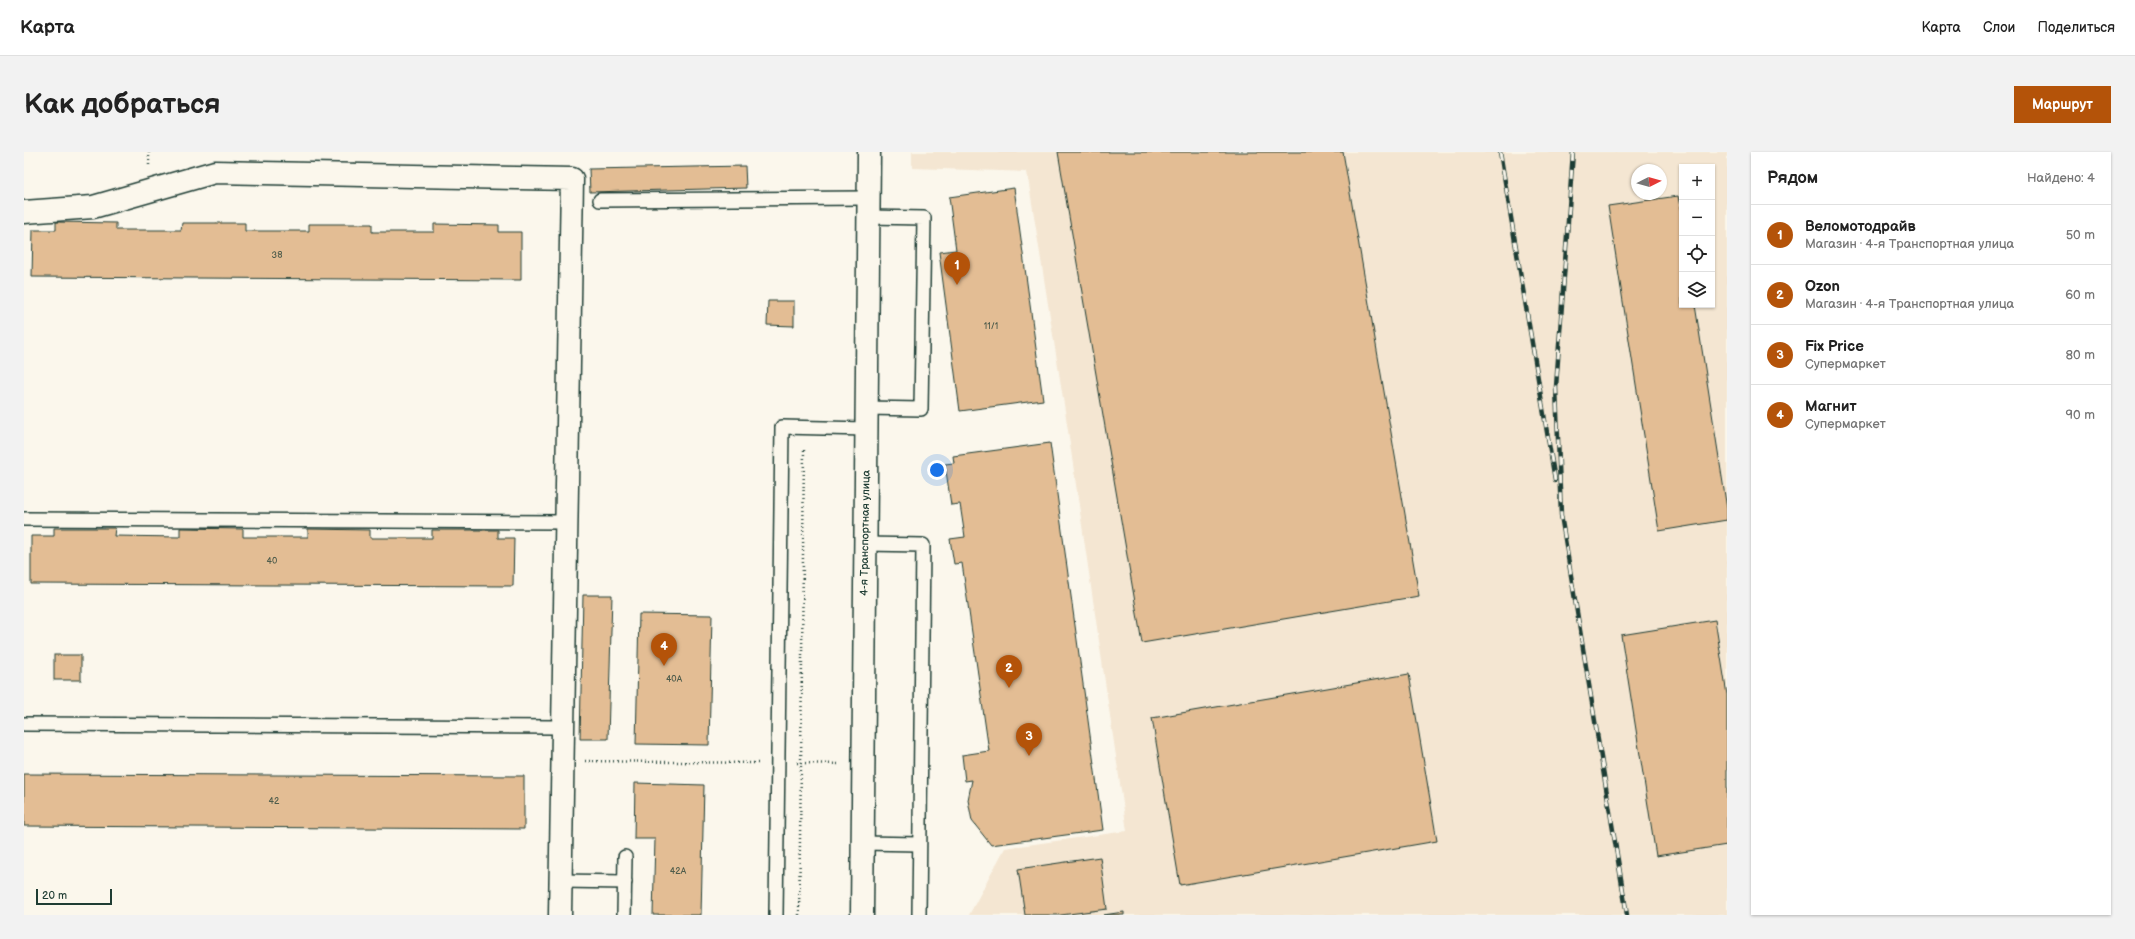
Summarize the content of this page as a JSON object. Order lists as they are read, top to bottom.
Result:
{
  "streets": {
    "street": ["4-я Транспортная улица"]
  },
  "house_numbers": [
    "38",
    "11/1",
    "40",
    "40А",
    "42",
    "42А"
  ],
  "scale_bar": "20 m",
  "north": "right",
  "page": {
    "header": "Карта",
    "nav": ["Карта", "Слои", "Поделиться"],
    "buttons": "Маршрут",
    "title": "Как добраться",
    "heading": ["Рядом", "Найдено: 4"],
    "map_buttons": ["+", "−"],
    "list": [
      {
        "mark": "1",
        "name": "Веломотодрайв",
        "note": "Магазин · 4-я Транспортная улица",
        "value": "50 m"
      },
      {
        "mark": "2",
        "name": "Ozon",
        "note": "Магазин · 4-я Транспортная улица",
        "value": "60 m"
      },
      {
        "mark": "3",
        "name": "Fix Price",
        "note": "Супермаркет",
        "value": "80 m"
      },
      {
        "mark": "4",
        "name": "Магнит",
        "note": "Супермаркет",
        "value": "90 m"
      }
    ],
    "pins": [
      "1",
      "4",
      "2",
      "3"
    ],
    "scale": "20 m"
  }
}
